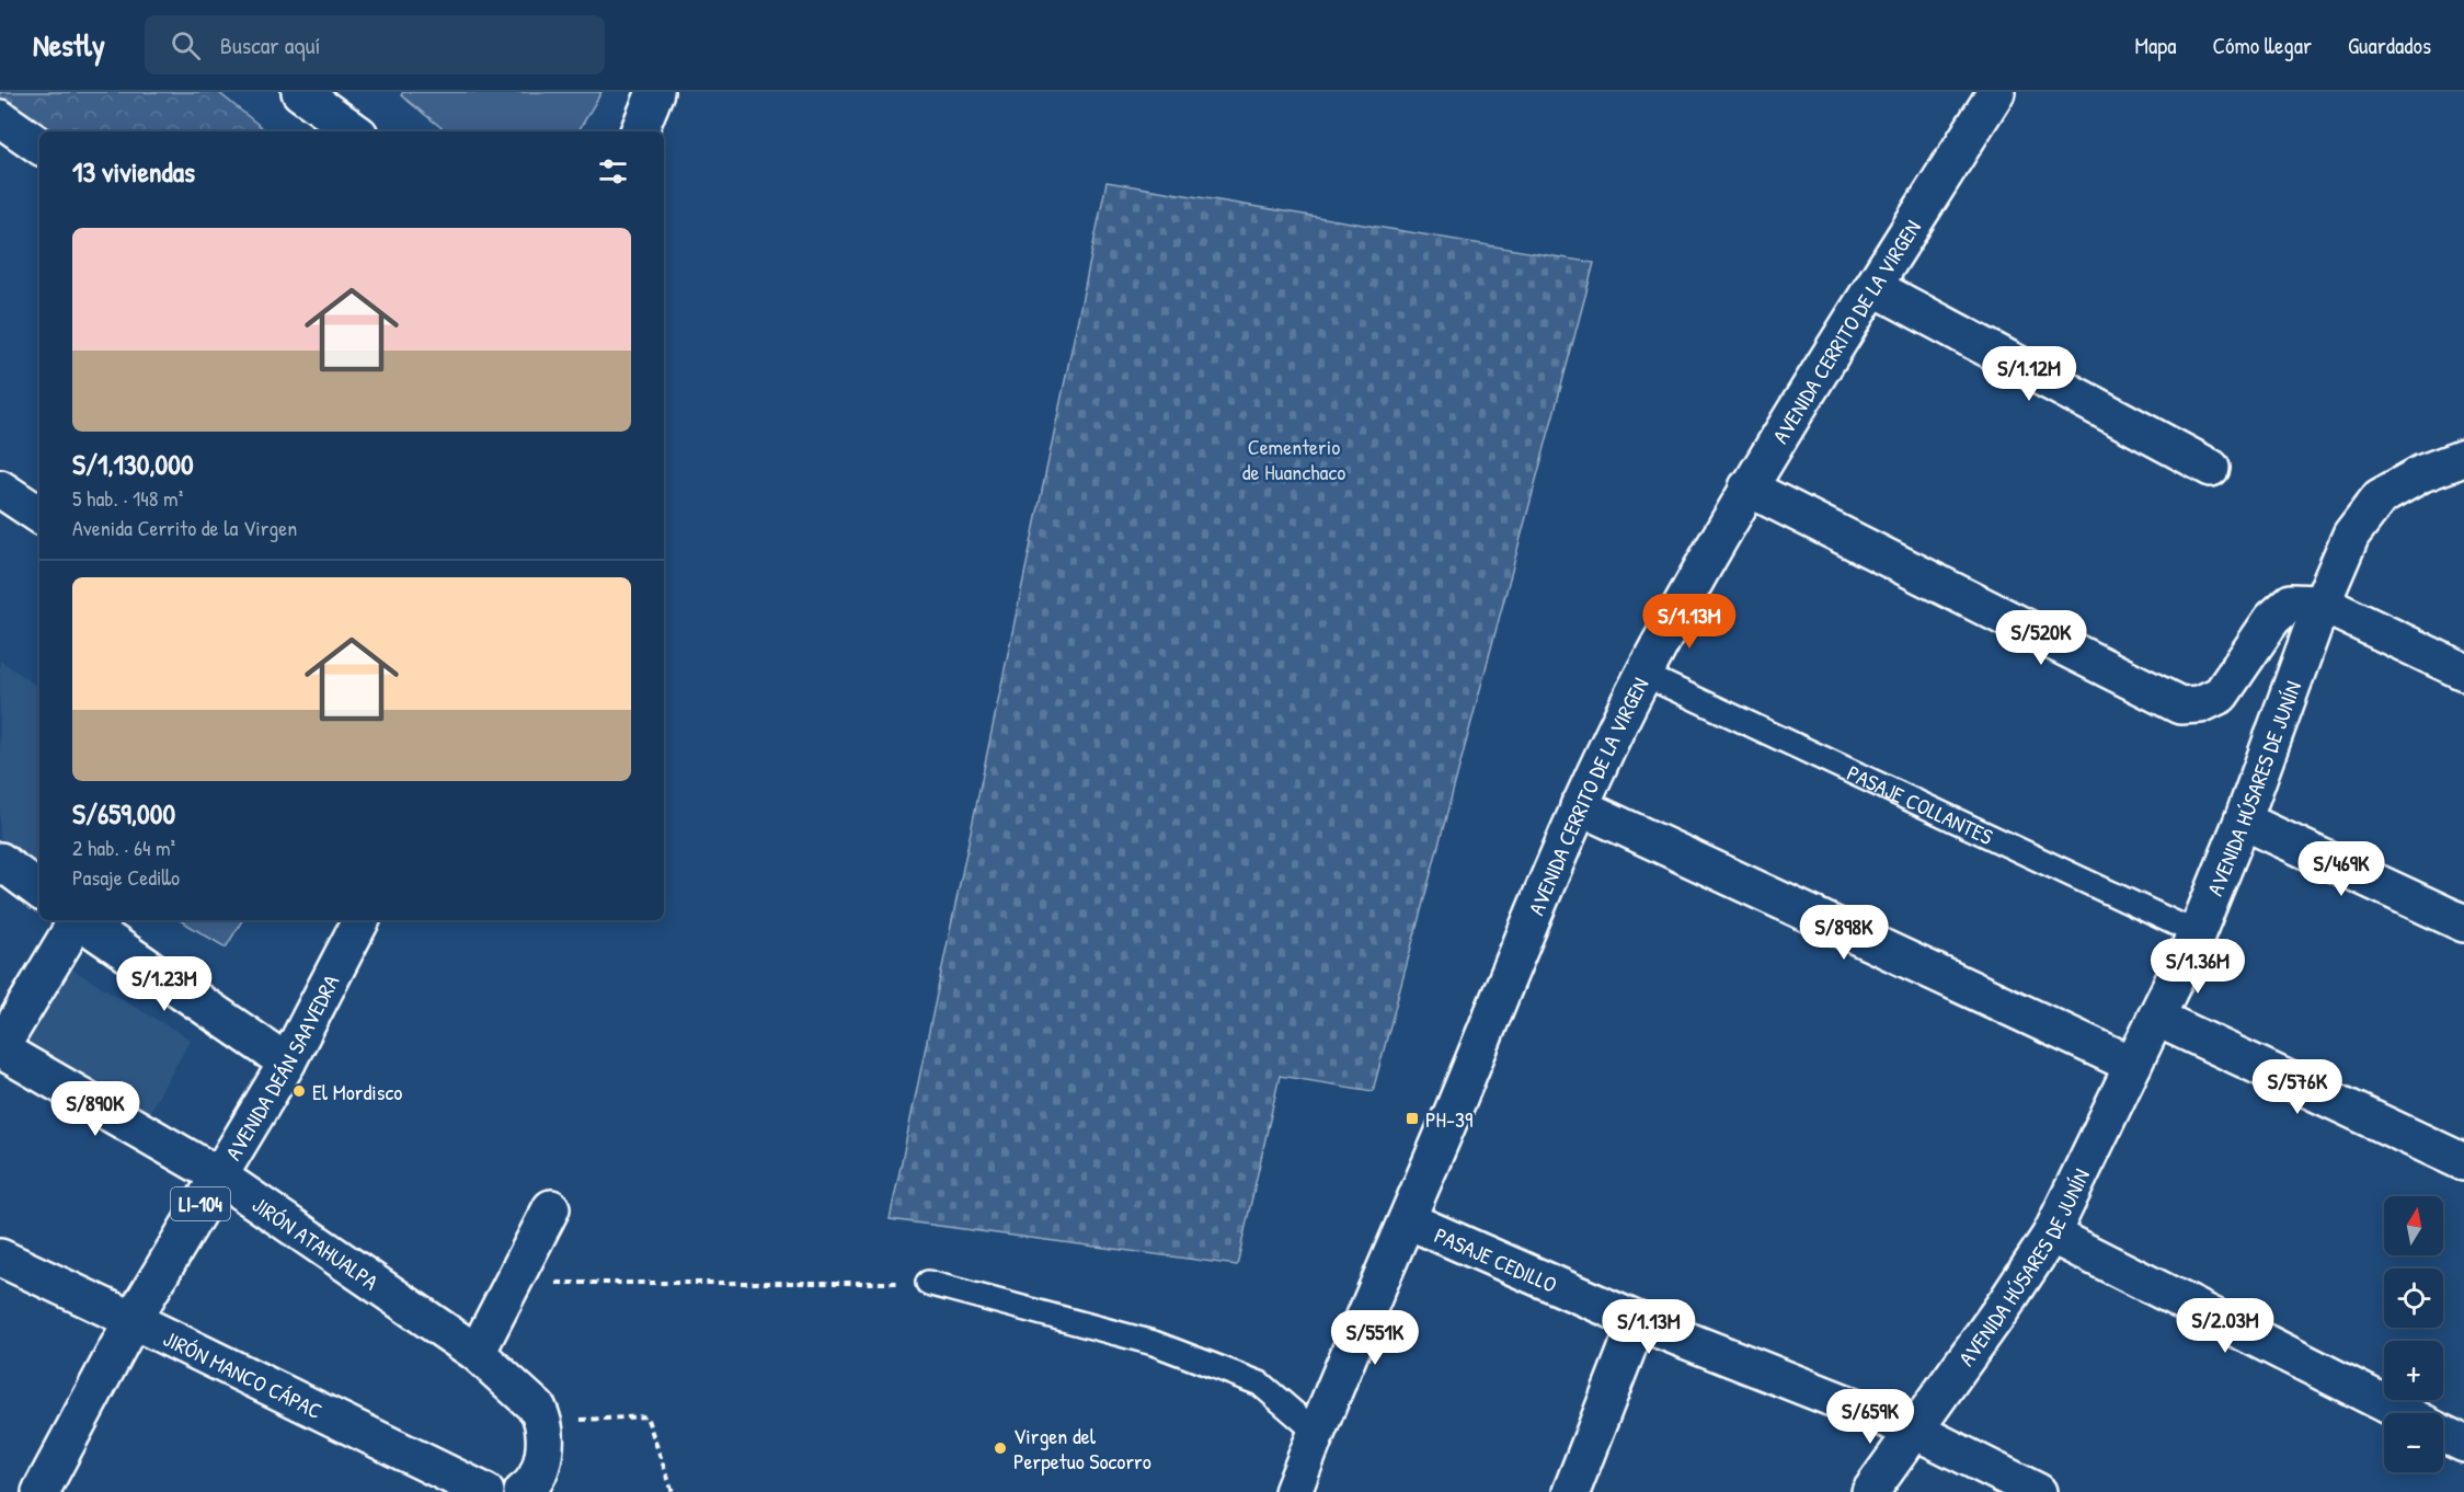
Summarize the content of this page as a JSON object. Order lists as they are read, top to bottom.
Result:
{
  "streets": {
    "street": [
      "AVENIDA CERRITO DE LA VIRGEN",
      "AVENIDA HÚSARES DE JUNÍN",
      "AVENIDA DEÁN SAAVEDRA",
      "LI-104",
      "JIRÓN ATAHUALPA",
      "PASAJE CEDILLO",
      "JIRÓN MANCO CÁPAC"
    ],
    "lane": ["PASAJE COLLANTES"]
  },
  "crossings": [
    ["AVENIDA CERRITO DE LA VIRGEN", "PASAJE COLLANTES"],
    ["AVENIDA CERRITO DE LA VIRGEN", "PASAJE CEDILLO"],
    ["AVENIDA HÚSARES DE JUNÍN", "PASAJE COLLANTES"],
    ["AVENIDA HÚSARES DE JUNÍN", "PASAJE CEDILLO"],
    ["AVENIDA DEÁN SAAVEDRA", "JIRÓN ATAHUALPA"],
    ["AVENIDA DEÁN SAAVEDRA", "JIRÓN MANCO CÁPAC"]
  ],
  "parks": ["Cementerio de Huanchaco"],
  "places": {
    "other": ["El Mordisco", "Virgen del Perpetuo Socorro"],
    "transit": ["PH-39"]
  },
  "north": "top",
  "page": {
    "header": "Nestly",
    "search": "Buscar aquí",
    "nav": ["Mapa", "Cómo llegar", "Guardados"],
    "heading": "13 viviendas",
    "list": [
      {
        "name": "S/1,130,000",
        "note": "5 hab. · 148 m² · Avenida Cerrito de la Virgen"
      },
      {
        "name": "S/659,000",
        "note": "2 hab. · 64 m² · Pasaje Cedillo"
      }
    ],
    "price": [
      "S/1.12M",
      "S/1.13M",
      "S/520K",
      "S/469K",
      "S/898K",
      "S/1.36M",
      "S/1.23M",
      "S/576K",
      "S/890K",
      "S/2.03M",
      "S/1.13M",
      "S/551K",
      "S/659K"
    ],
    "map_buttons": ["+", "−"]
  }
}
